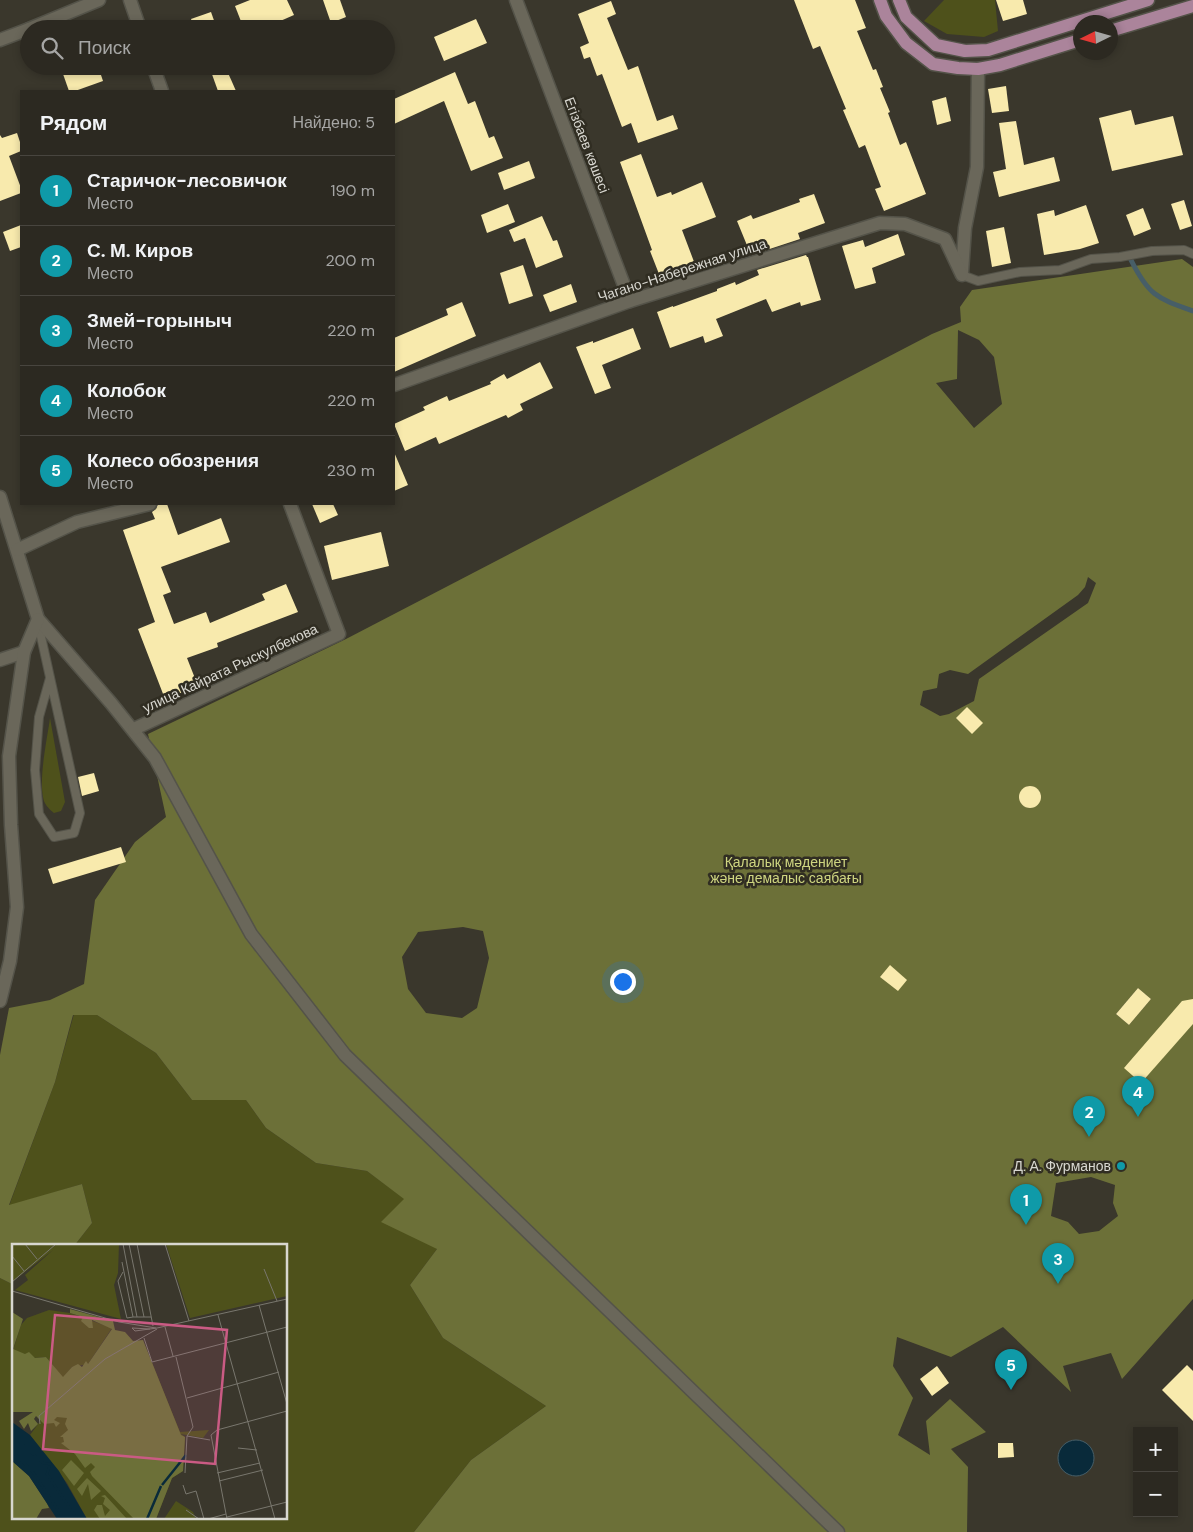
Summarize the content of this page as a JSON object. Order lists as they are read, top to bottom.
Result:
{
  "streets": {
    "street": ["Егізбаев көшесі", "Чагано-Набережная улица", "улица Кайрата Рыскулбекова"]
  },
  "crossings": [
    ["Егізбаев көшесі", "Чагано-Набережная улица"]
  ],
  "parks": ["Қалалық мәдениет және демалыс саябағы"],
  "places": ["Д. А. Фурманов"],
  "north": "left",
  "page": {
    "search": "Поиск",
    "heading": ["Рядом", "Найдено: 5"],
    "list": [
      {
        "mark": "1",
        "name": "Старичок-лесовичок",
        "note": "Место",
        "value": "190 m"
      },
      {
        "mark": "2",
        "name": "С. М. Киров",
        "note": "Место",
        "value": "200 m"
      },
      {
        "mark": "3",
        "name": "Змей-горыныч",
        "note": "Место",
        "value": "220 m"
      },
      {
        "mark": "4",
        "name": "Колобок",
        "note": "Место",
        "value": "220 m"
      },
      {
        "mark": "5",
        "name": "Колесо обозрения",
        "note": "Место",
        "value": "230 m"
      }
    ],
    "pins": [
      "4",
      "2",
      "1",
      "3",
      "5"
    ],
    "map_buttons": ["+", "−"]
  }
}
